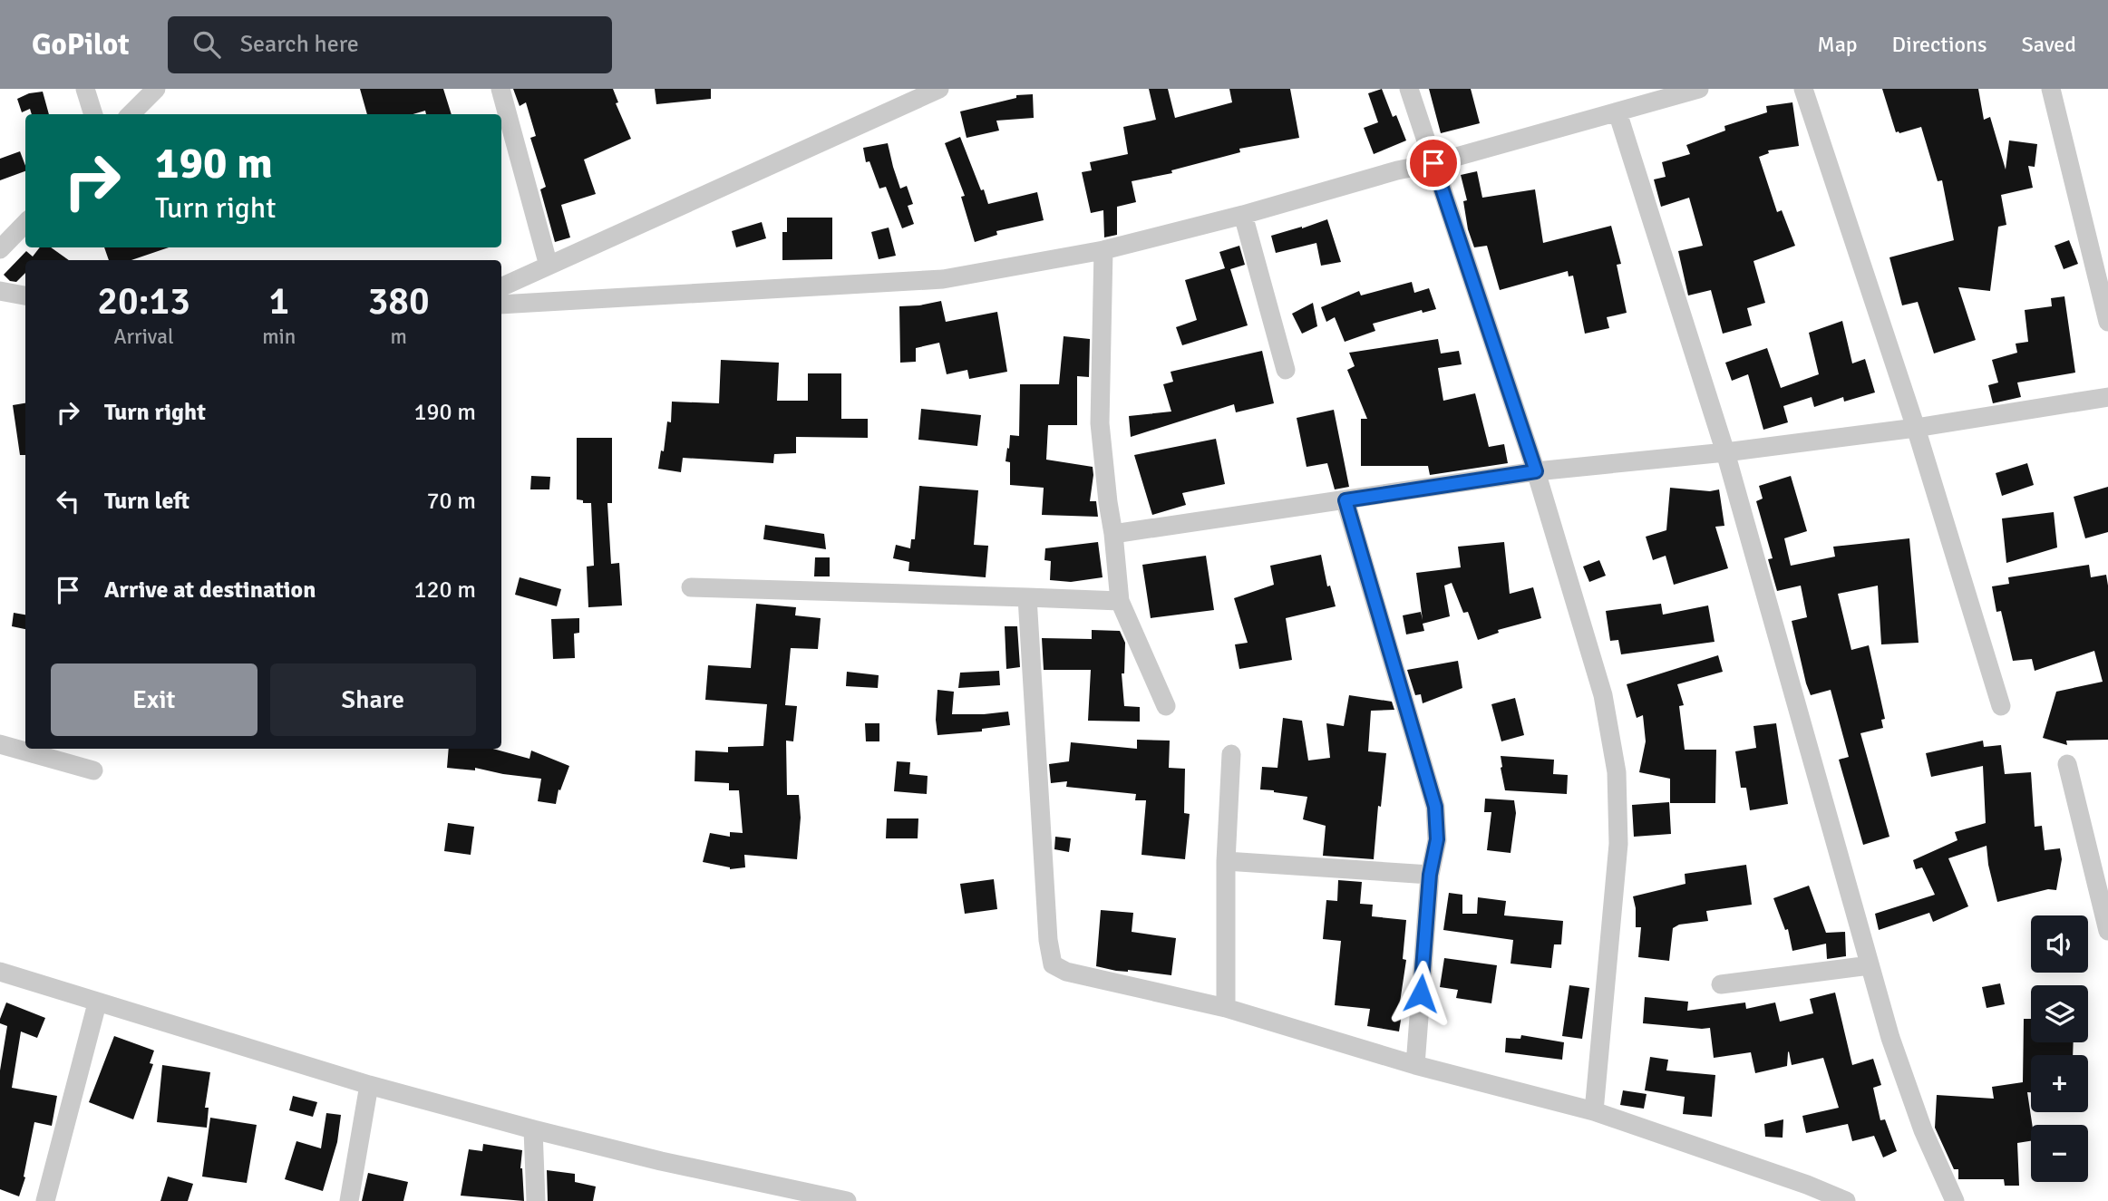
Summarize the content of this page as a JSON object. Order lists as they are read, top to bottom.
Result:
{
  "page": {
    "header": "GoPilot",
    "search": "Search here",
    "nav": ["Map", "Directions", "Saved"],
    "turn": ["190 m", "Turn right"],
    "eta": [
      "20:13",
      "Arrival",
      "1",
      "min",
      "380",
      "m"
    ],
    "list": [
      {
        "name": "Turn right",
        "value": "190 m"
      },
      {
        "name": "Turn left",
        "value": "70 m"
      },
      {
        "name": "Arrive at destination",
        "value": "120 m"
      }
    ],
    "buttons": ["Exit", "Share"],
    "map_buttons": ["+", "−"]
  }
}
